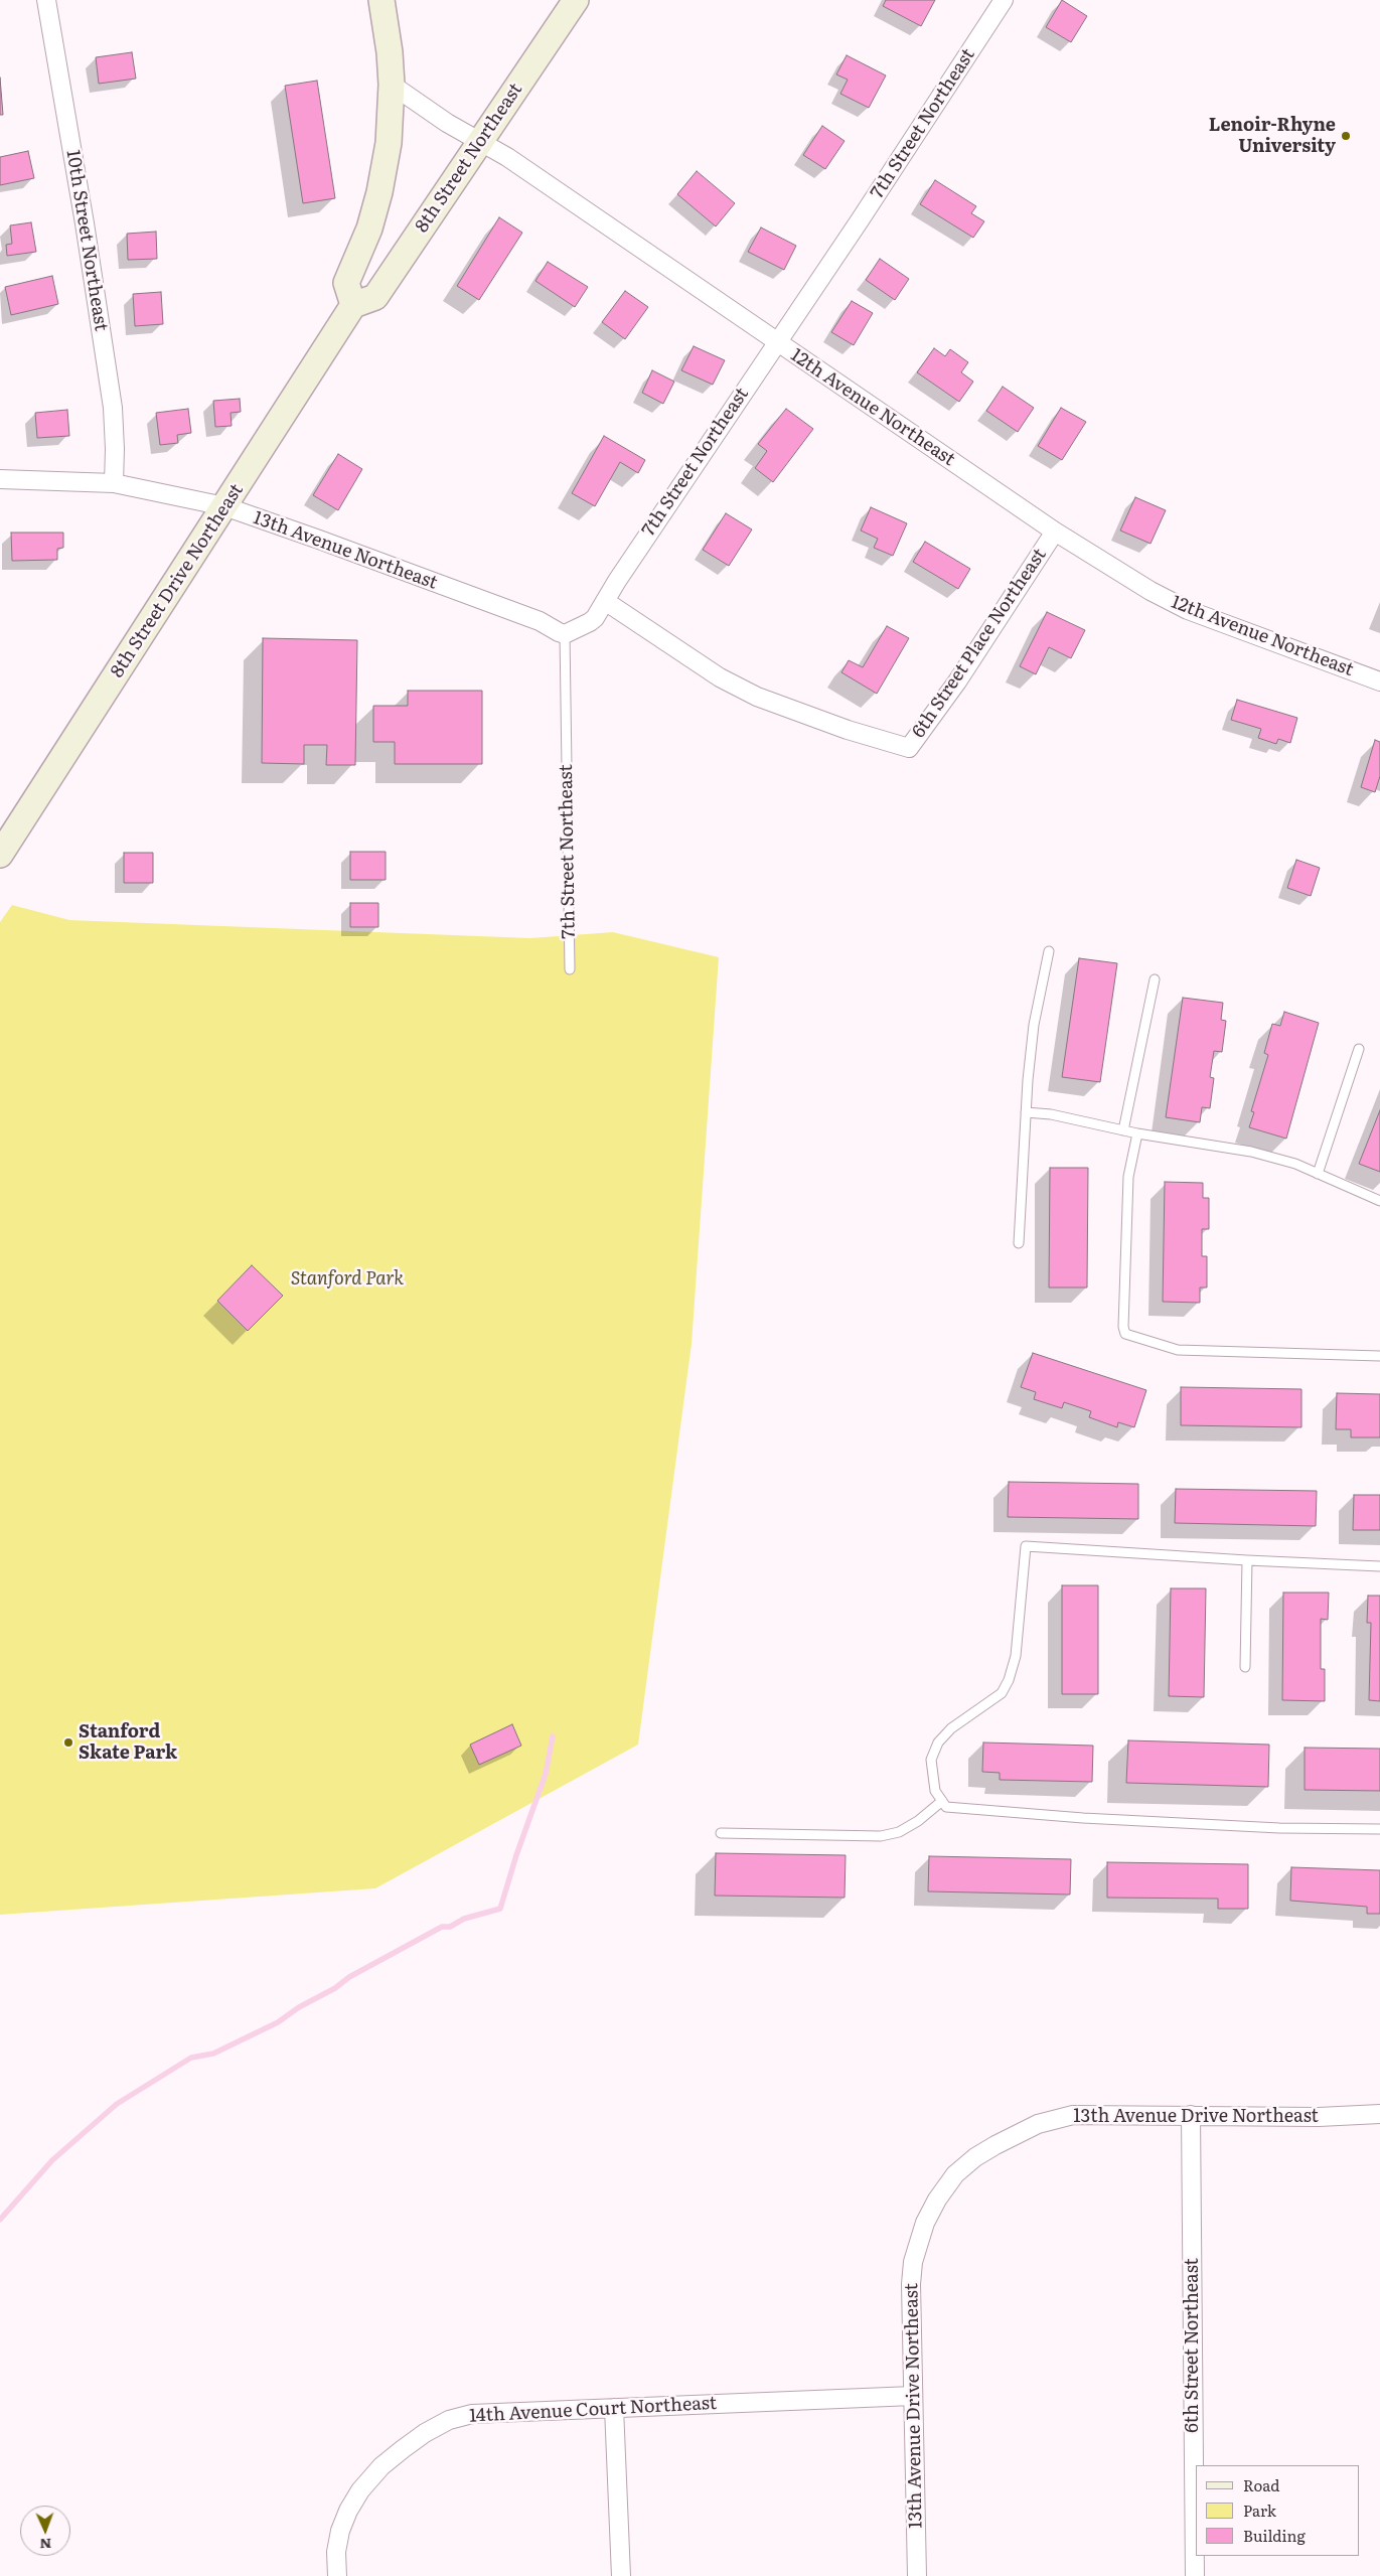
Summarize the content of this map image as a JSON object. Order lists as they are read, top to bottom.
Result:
{
  "streets": {
    "main road": ["8th Street Northeast", "8th Street Drive Northeast"],
    "street": [
      "7th Street Northeast",
      "10th Street Northeast",
      "12th Avenue Northeast",
      "13th Avenue Northeast",
      "6th Street Place Northeast",
      "13th Avenue Drive Northeast",
      "6th Street Northeast",
      "14th Avenue Court Northeast"
    ]
  },
  "crossings": [
    ["7th Street Northeast", "12th Avenue Northeast"],
    ["7th Street Northeast", "13th Avenue Northeast"],
    ["7th Street Northeast", "6th Street Place Northeast"],
    ["8th Street Northeast", "12th Avenue Northeast"],
    ["8th Street Northeast", "8th Street Drive Northeast"],
    ["10th Street Northeast", "13th Avenue Northeast"],
    ["12th Avenue Northeast", "6th Street Place Northeast"],
    ["13th Avenue Northeast", "8th Street Drive Northeast"],
    ["13th Avenue Drive Northeast", "6th Street Northeast"],
    ["13th Avenue Drive Northeast", "14th Avenue Court Northeast"]
  ],
  "parks": ["Stanford Park"],
  "places": ["Lenoir-Rhyne University", "Stanford Skate Park"],
  "legend": ["Road", "Park", "Building"],
  "north": "bottom"
}
